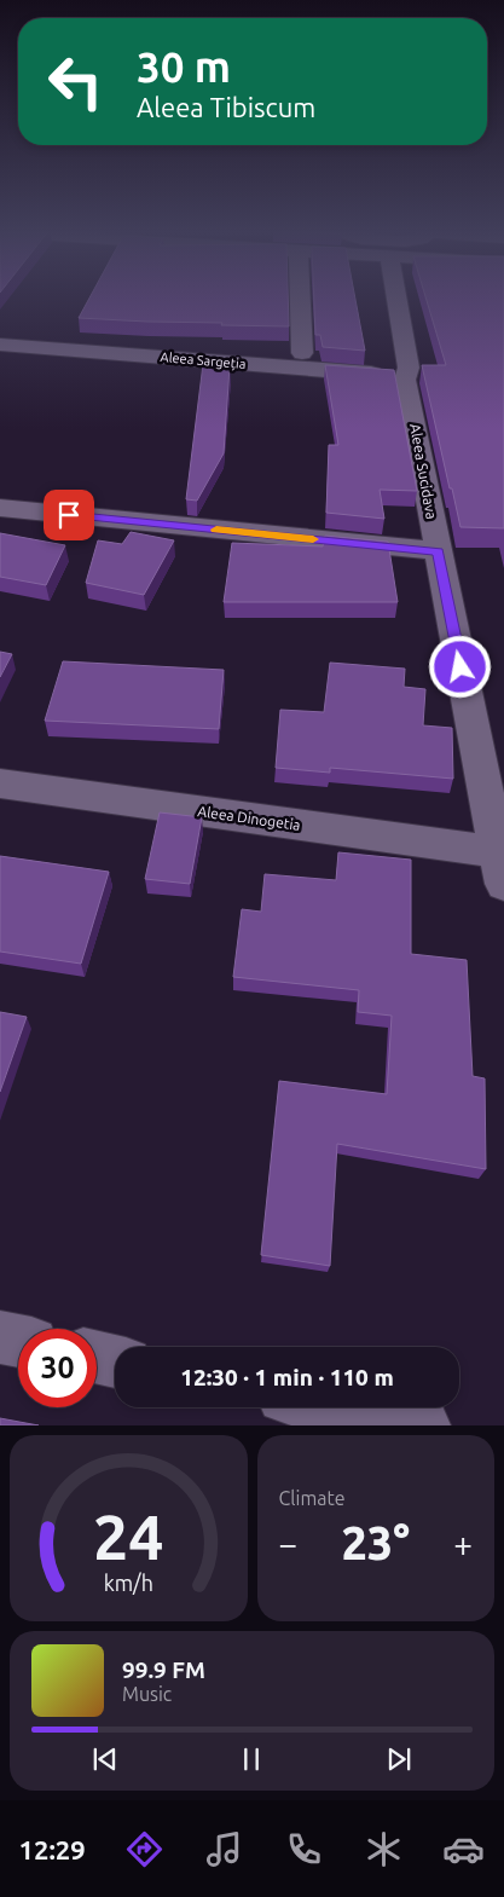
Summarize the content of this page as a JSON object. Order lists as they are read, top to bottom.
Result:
{
  "streets": {
    "street": ["Aleea Sargeția", "Aleea Sucidava", "Aleea Dinogetia"]
  },
  "crossings": [
    ["Aleea Sargeția", "Aleea Sucidava"],
    ["Aleea Sucidava", "Aleea Dinogetia"]
  ],
  "page": {
    "turn": ["30 m", "Aleea Tibiscum"],
    "limit": "30",
    "trip": "12:30 · 1 min · 110 m",
    "tile": "Climate",
    "heat": ["−", "23°", "+"],
    "song": ["99.9 FM", "Music"],
    "tabs": "12:29",
    "gauge": ["24", "km/h"]
  }
}
